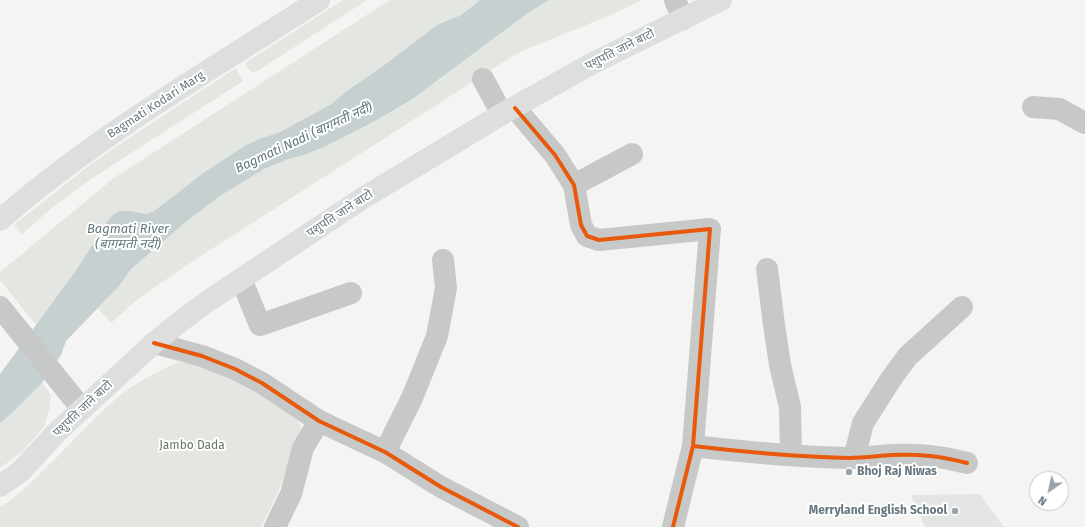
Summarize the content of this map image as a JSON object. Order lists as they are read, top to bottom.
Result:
{
  "streets": {
    "main road": ["पशुपति जाने बाटो", "Bagmati Kodari Marg"]
  },
  "water": ["Bagmati Nadi (बागमती नदी)", "Bagmati River (बागमती नदी)"],
  "parks": ["Jambo Dada"],
  "places": ["Bhoj Raj Niwas", "Merryland English School"],
  "north": "bottom left"
}
